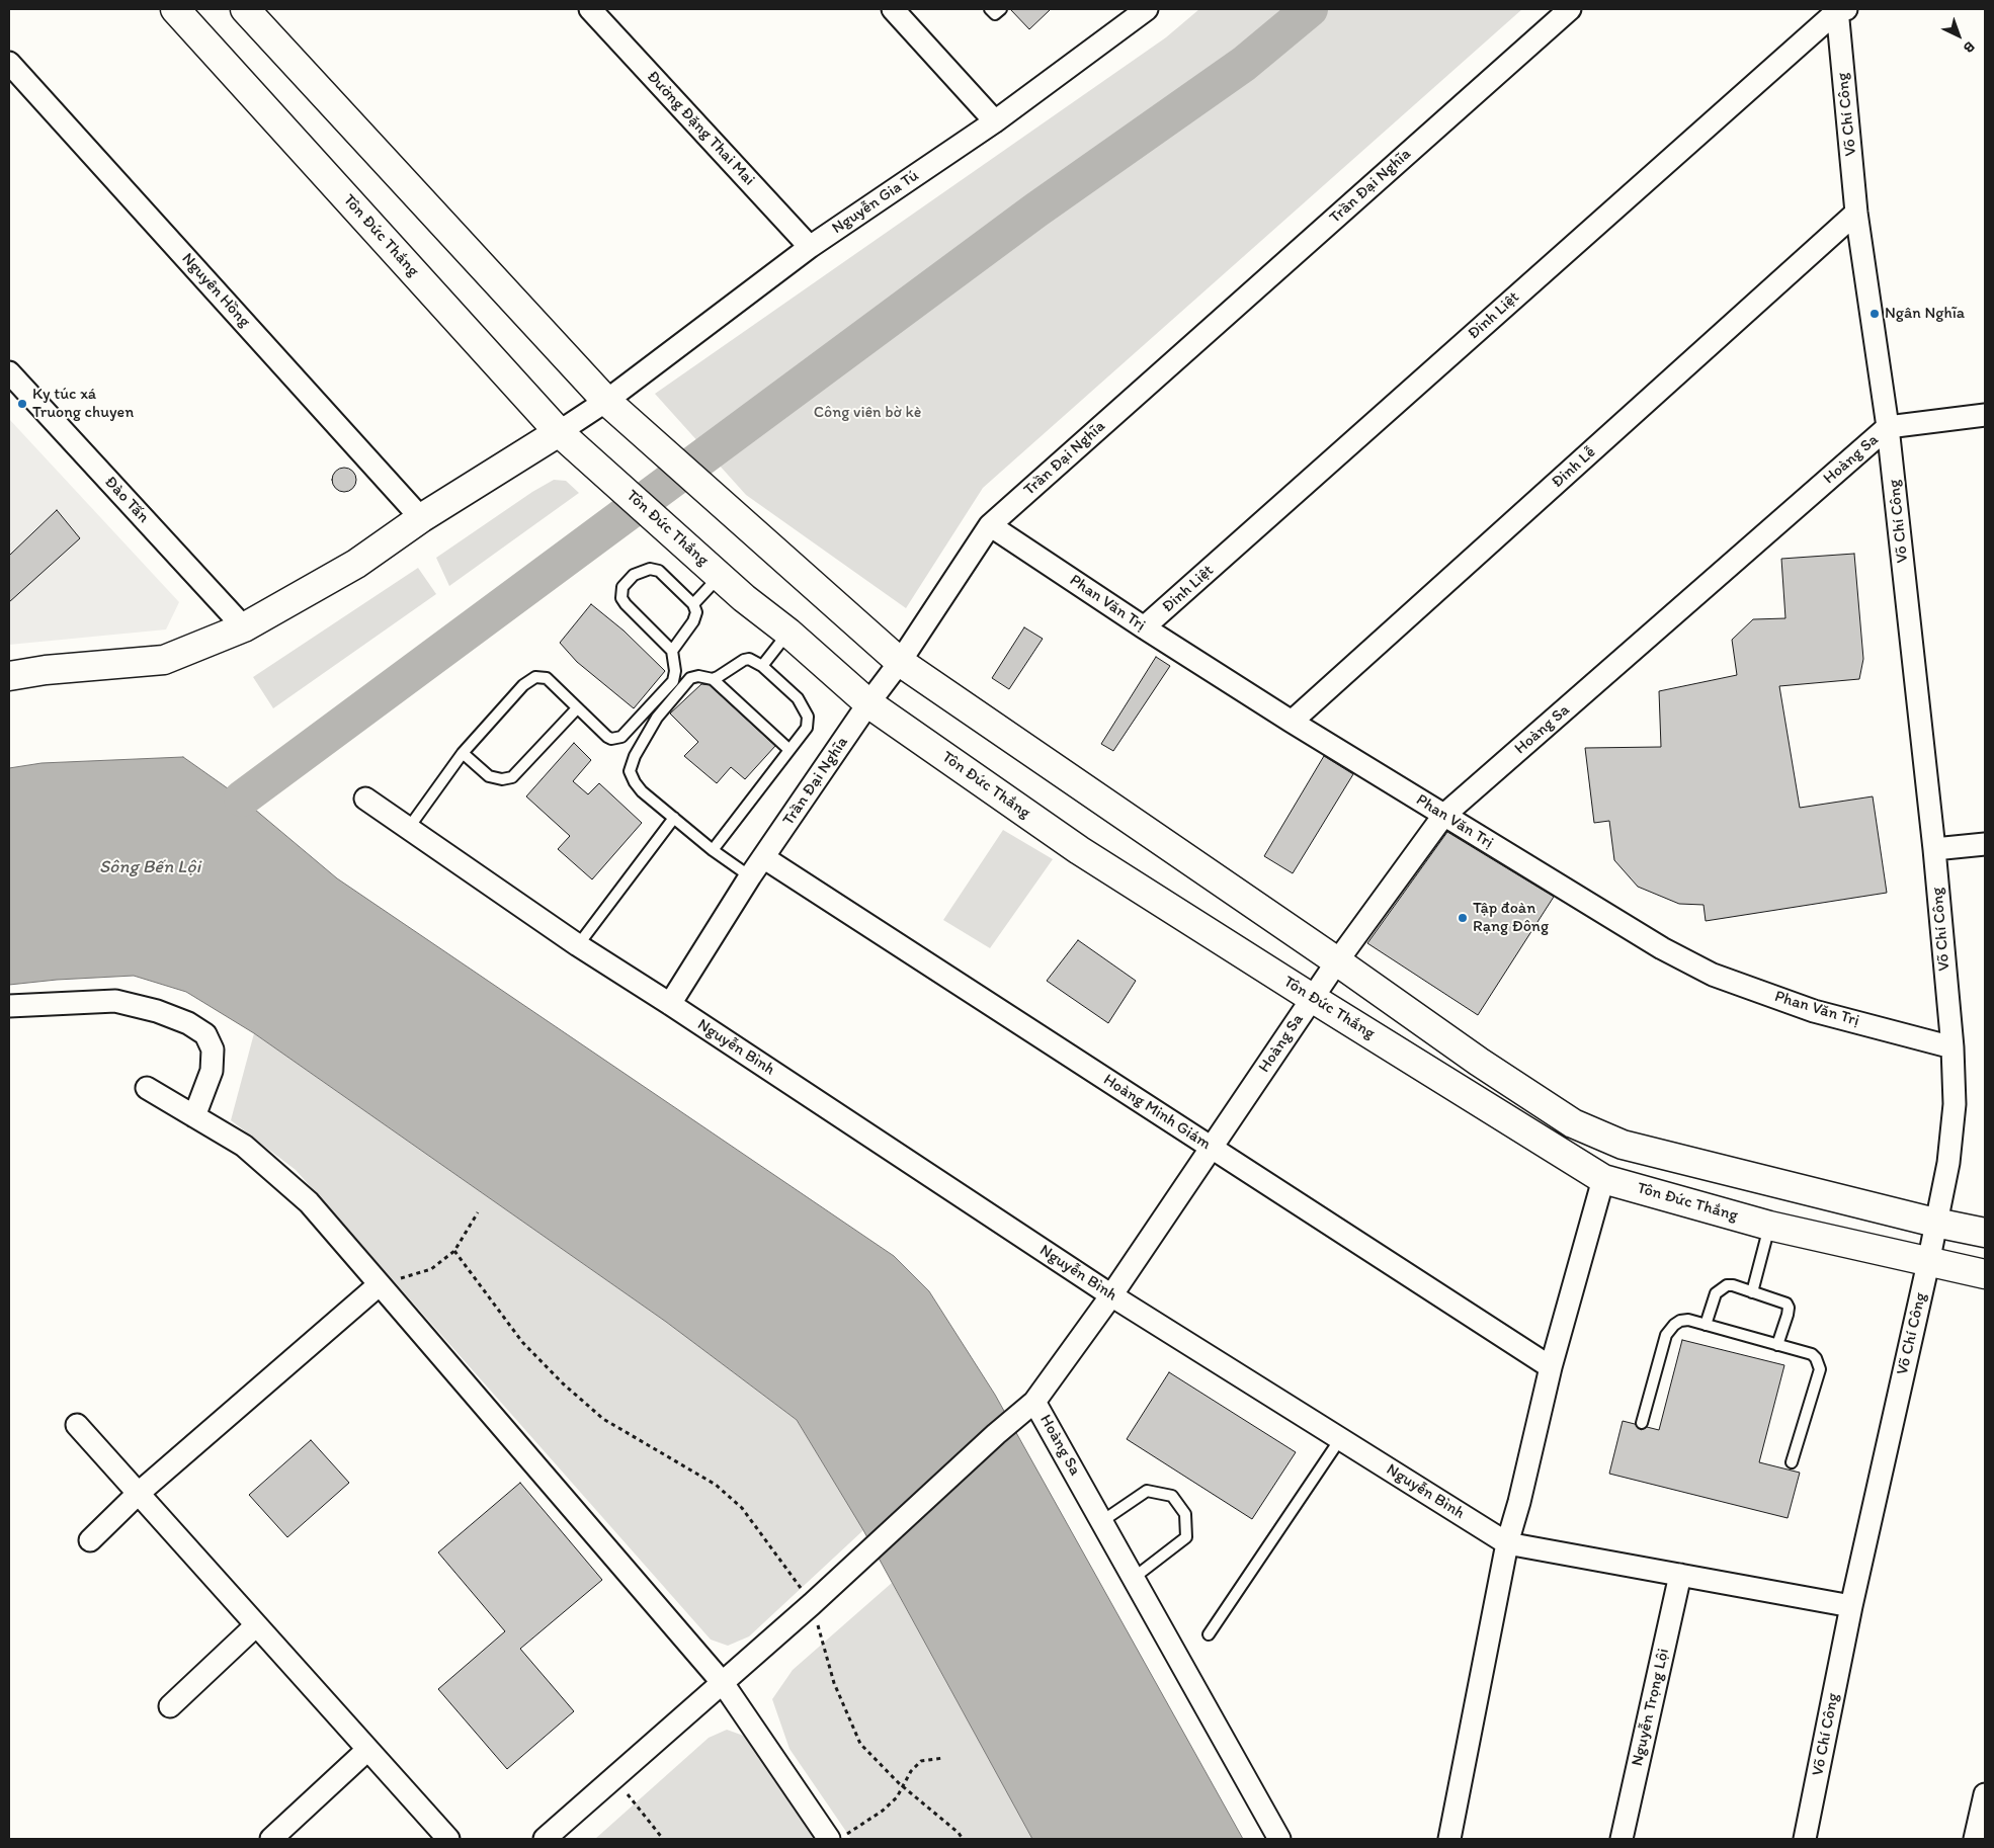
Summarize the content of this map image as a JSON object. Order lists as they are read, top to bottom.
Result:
{
  "streets": {
    "main road": ["Tôn Đức Thắng"],
    "street": [
      "Võ Chí Công",
      "Đường Đặng Thai Mai",
      "Trần Đại Nghĩa",
      "Nguyễn Gia Tú",
      "Nguyên Hồng",
      "Đinh Liệt",
      "Hoàng Sa",
      "Đinh Lễ",
      "Đào Tấn",
      "Phan Văn Trị",
      "Nguyễn Bình",
      "Hoàng Minh Giám",
      "Nguyễn Trọng Lội"
    ]
  },
  "crossings": [
    ["Võ Chí Công", "Tôn Đức Thắng"],
    ["Võ Chí Công", "Đinh Liệt"],
    ["Võ Chí Công", "Hoàng Sa"],
    ["Võ Chí Công", "Đinh Lễ"],
    ["Võ Chí Công", "Phan Văn Trị"],
    ["Võ Chí Công", "Nguyễn Bình"],
    ["Đường Đặng Thai Mai", "Nguyễn Gia Tú"],
    ["Trần Đại Nghĩa", "Tôn Đức Thắng"],
    ["Trần Đại Nghĩa", "Phan Văn Trị"],
    ["Trần Đại Nghĩa", "Nguyễn Bình"],
    ["Trần Đại Nghĩa", "Hoàng Minh Giám"],
    ["Nguyễn Gia Tú", "Tôn Đức Thắng"],
    ["Tôn Đức Thắng", "Hoàng Sa"],
    ["Đinh Liệt", "Phan Văn Trị"],
    ["Hoàng Sa", "Phan Văn Trị"],
    ["Hoàng Sa", "Nguyễn Bình"],
    ["Hoàng Sa", "Hoàng Minh Giám"],
    ["Đinh Lễ", "Phan Văn Trị"],
    ["Nguyễn Bình", "Nguyễn Trọng Lội"]
  ],
  "water": ["Sông Bến Lội"],
  "parks": ["Công viên bờ kè"],
  "places": ["Ngân Nghĩa", "Ky túc xá Truong chuyen", "Tập đoàn Rạng Đông"],
  "north": "bottom right"
}
